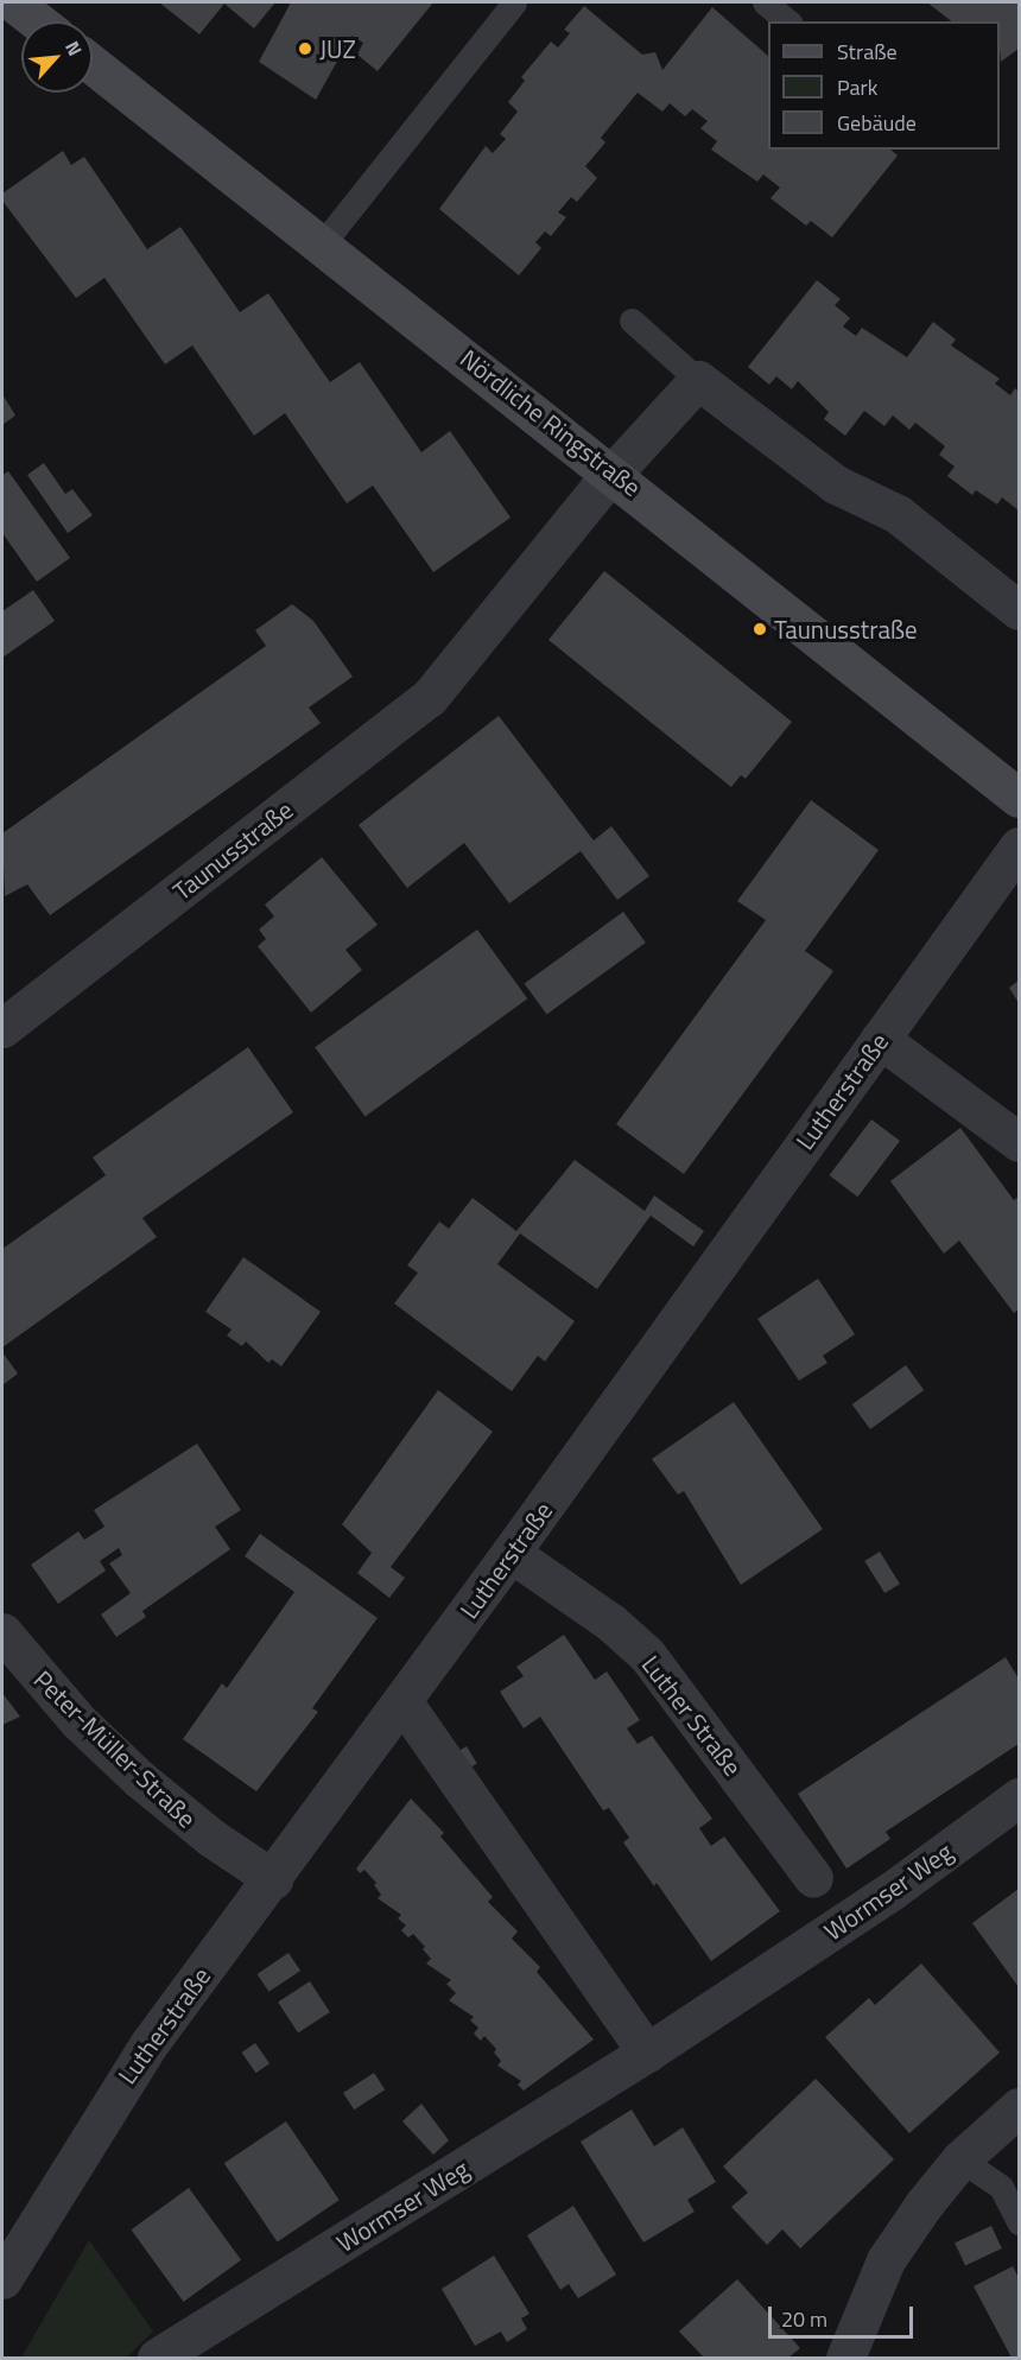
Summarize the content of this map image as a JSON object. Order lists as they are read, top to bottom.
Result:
{
  "streets": {
    "street": [
      "Nördliche Ringstraße",
      "Taunusstraße",
      "Lutherstraße",
      "Luther Straße",
      "Peter-Müller-Straße",
      "Wormser Weg"
    ]
  },
  "crossings": [
    ["Nördliche Ringstraße", "Taunusstraße"],
    ["Lutherstraße", "Luther Straße"],
    ["Lutherstraße", "Peter-Müller-Straße"]
  ],
  "places": ["JUZ", "Taunusstraße"],
  "legend": ["Straße", "Park", "Gebäude"],
  "scale_bar": "20 m",
  "north": "top right"
}
